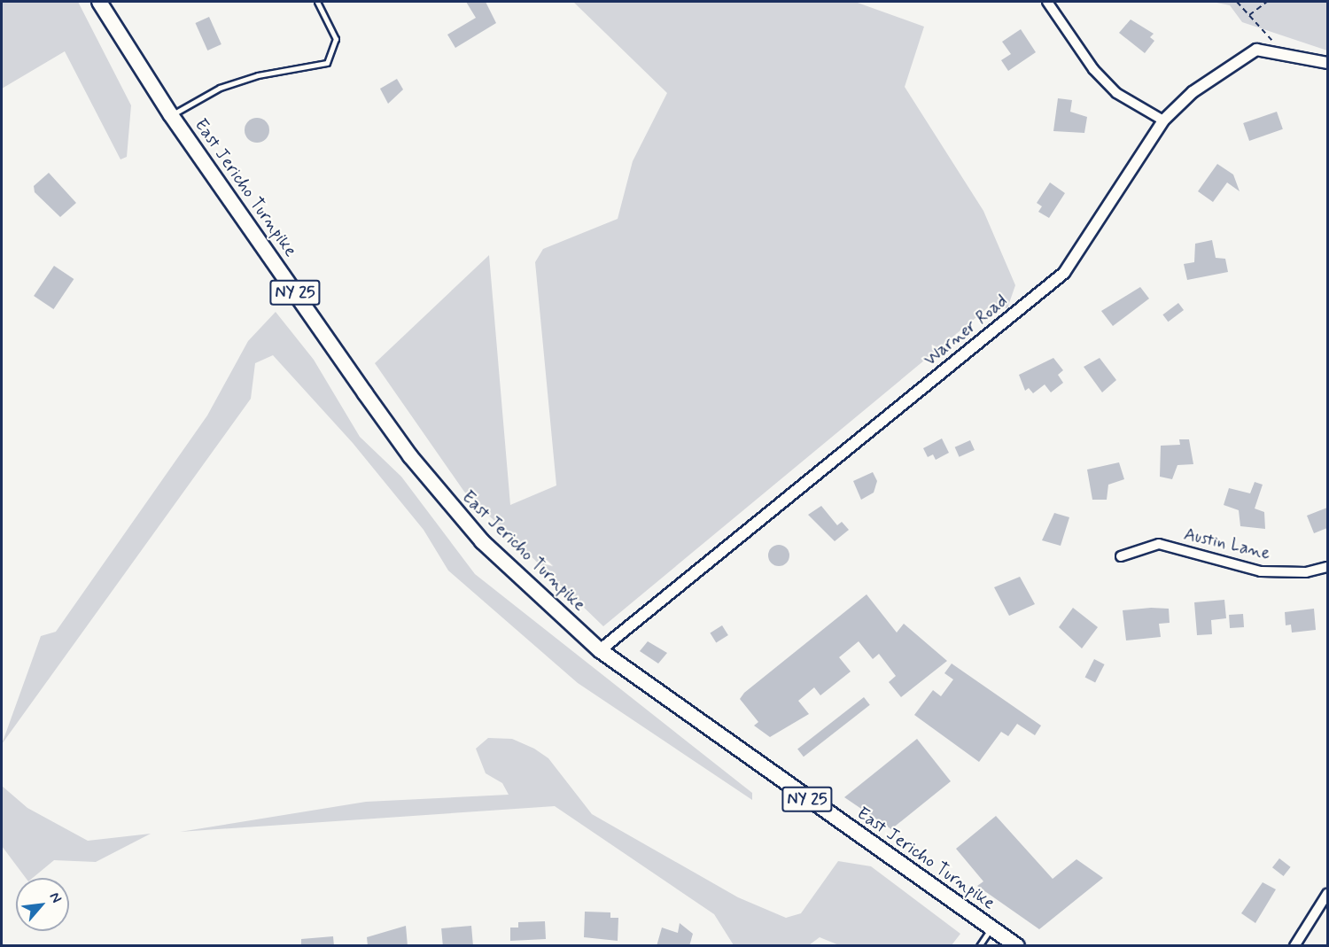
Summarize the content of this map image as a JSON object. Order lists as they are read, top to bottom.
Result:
{
  "streets": {
    "main road": ["East Jericho Turnpike", "NY 25"],
    "street": ["Warner Road", "Austin Lane"]
  },
  "crossings": [
    ["East Jericho Turnpike", "Warner Road"]
  ],
  "north": "top right"
}
